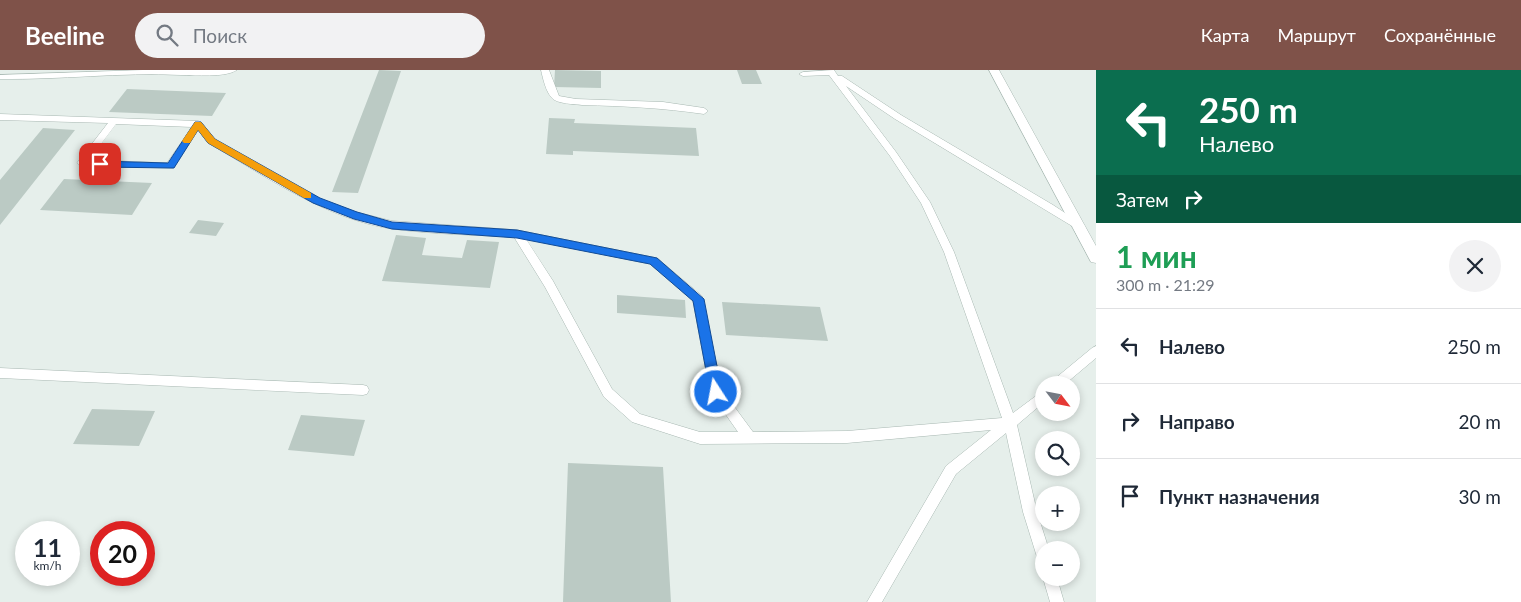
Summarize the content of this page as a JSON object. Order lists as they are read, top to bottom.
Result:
{
  "north": "bottom right",
  "page": {
    "header": "Beeline",
    "search": "Поиск",
    "nav": ["Карта", "Маршрут", "Сохранённые"],
    "turn": ["250 m", "Налево"],
    "then": "Затем",
    "heading": ["1 мин", "300 m · 21:29"],
    "list": [
      {
        "name": "Налево",
        "value": "250 m"
      },
      {
        "name": "Направо",
        "value": "20 m"
      },
      {
        "name": "Пункт назначения",
        "value": "30 m"
      }
    ],
    "map_buttons": ["+", "−"],
    "speed": "11 km/h",
    "limit": "20"
  }
}
